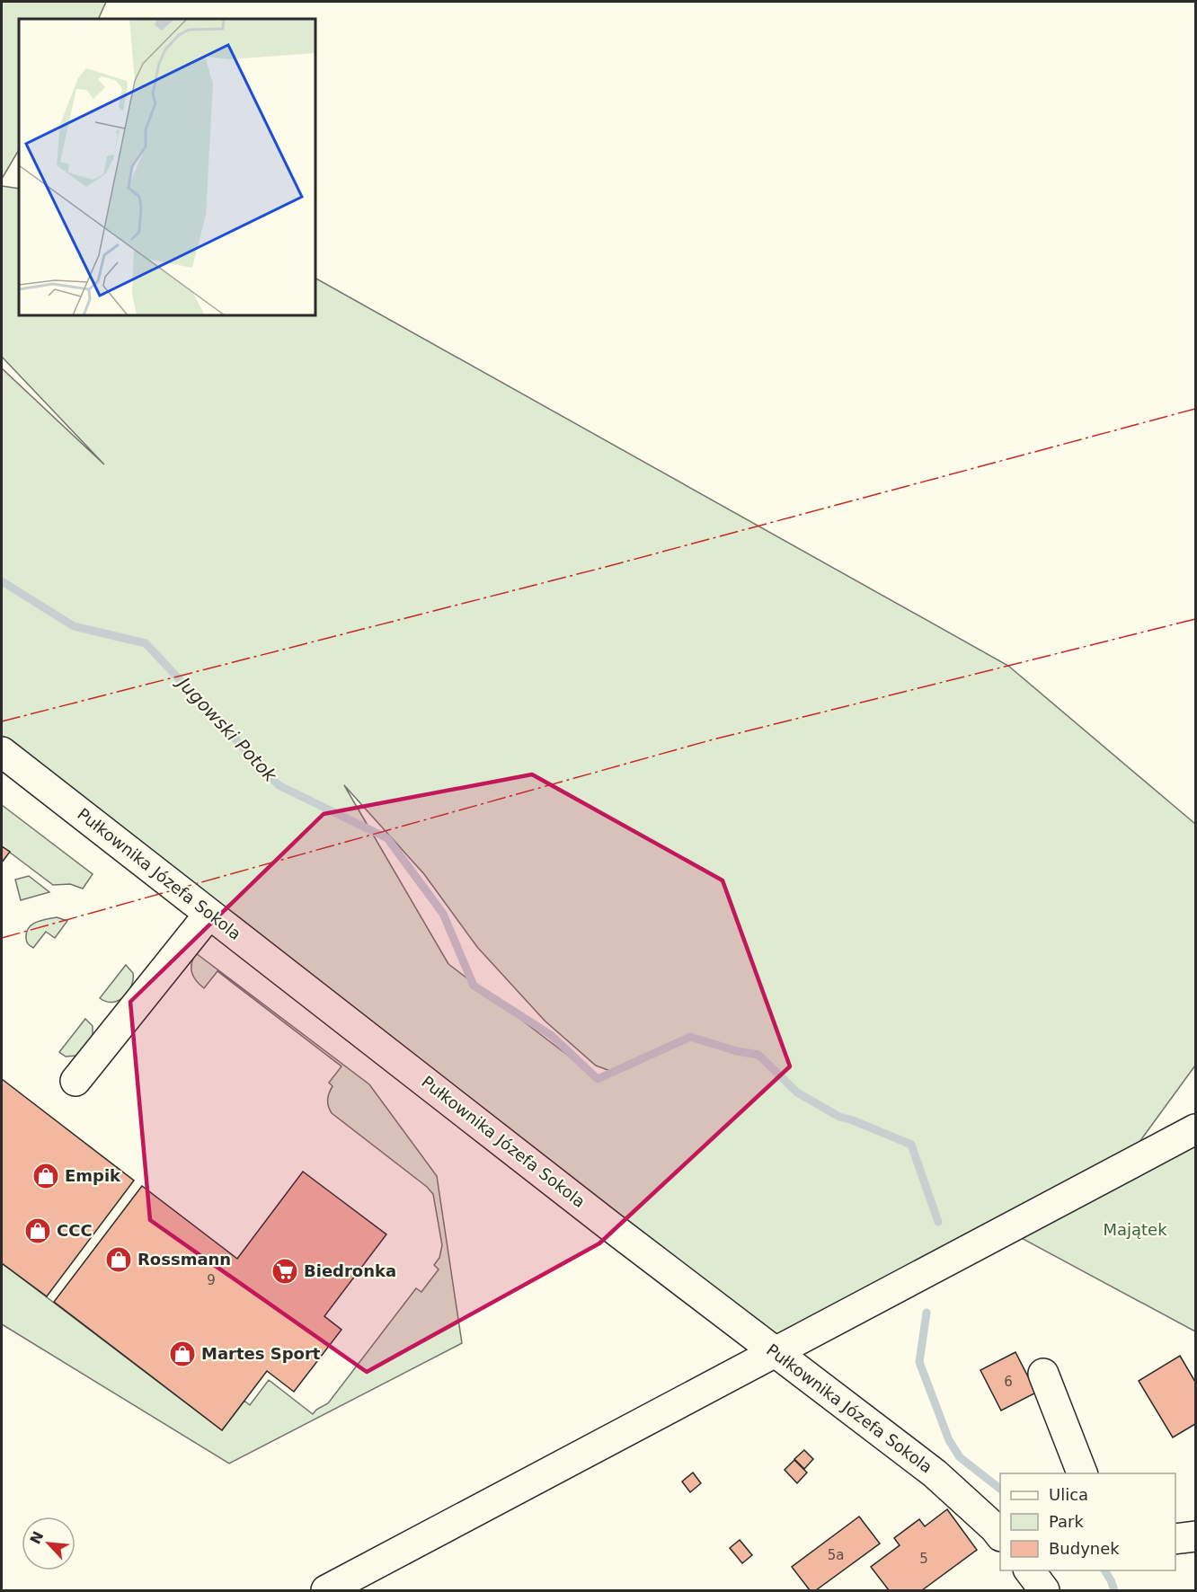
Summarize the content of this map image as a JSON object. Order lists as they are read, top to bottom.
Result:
{
  "streets": {
    "street": ["Pułkownika Józefa Sokola"]
  },
  "water": ["Jugowski Potok"],
  "parks": ["Majątek"],
  "places": {
    "shop": [
      "Empik",
      "CCC",
      "Rossmann",
      "Martes Sport"
    ],
    "supermarket": ["Biedronka"]
  },
  "house_numbers": [
    "9",
    "6",
    "5a",
    "5"
  ],
  "legend": ["Ulica", "Park", "Budynek"],
  "north": "top left"
}
